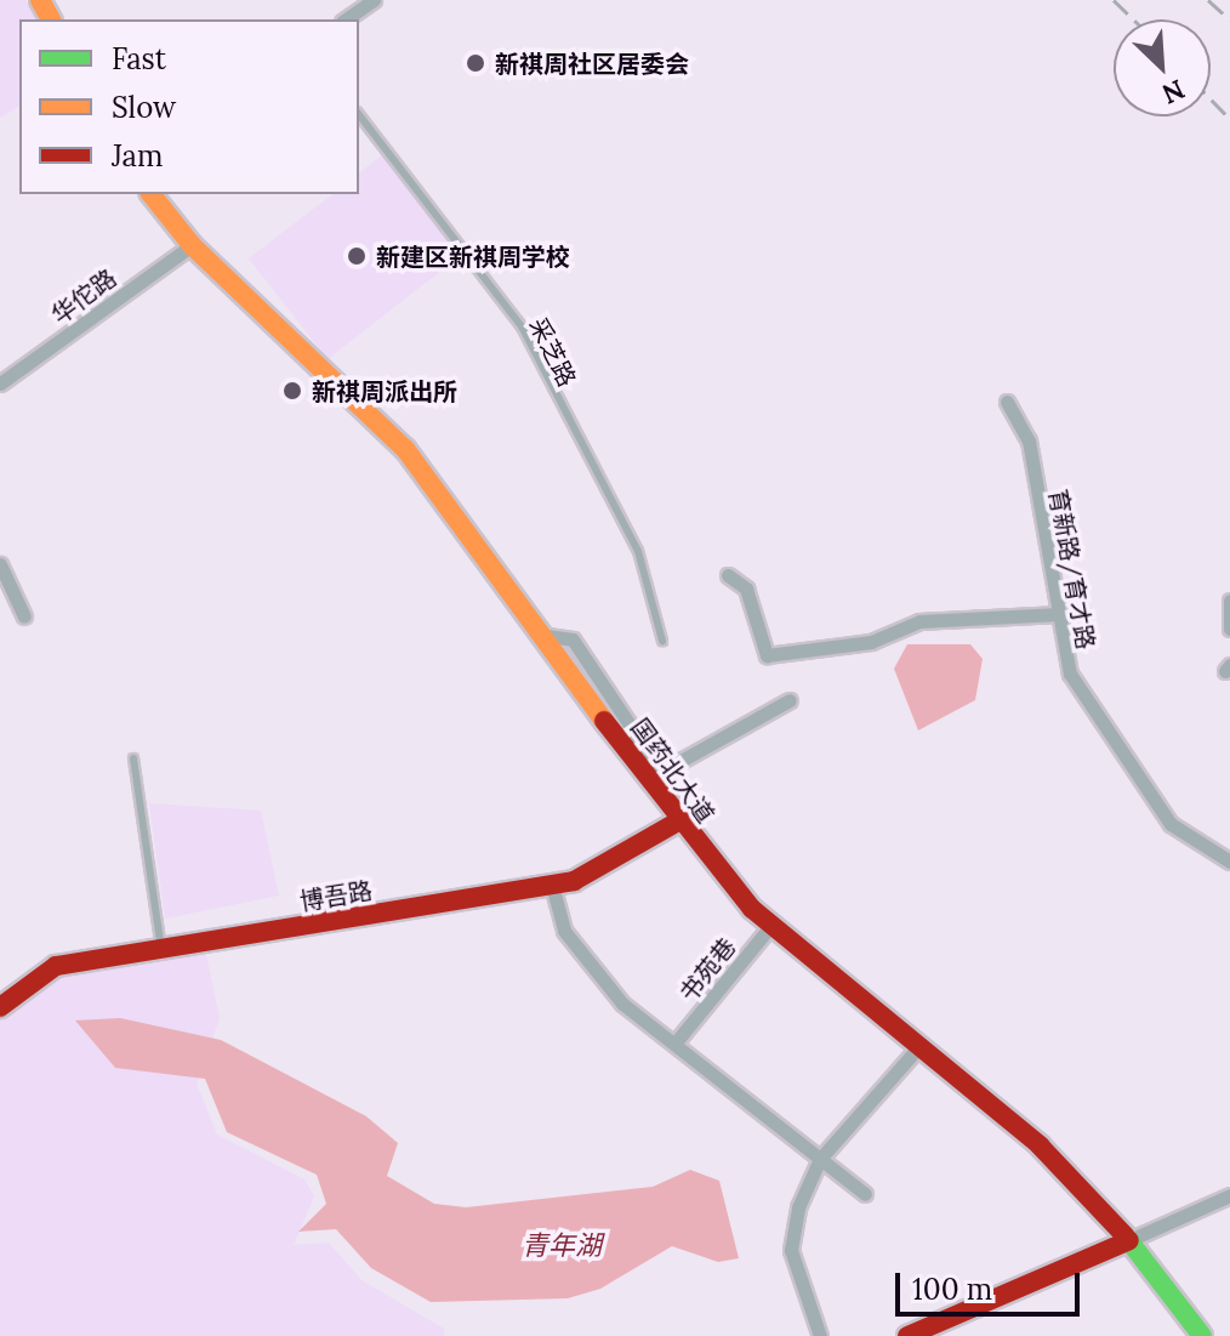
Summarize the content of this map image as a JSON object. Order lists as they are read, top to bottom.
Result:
{
  "streets": {
    "main road": ["国药北大道", "博吾路"],
    "street": ["华佗路", "育新路/育才路", "书苑巷"],
    "lane": ["采芝路"]
  },
  "crossings": [
    ["华佗路", "国药北大道"],
    ["国药北大道", "博吾路"],
    ["国药北大道", "书苑巷"]
  ],
  "water": ["青年湖"],
  "places": ["新祺周社区居委会", "新建区新祺周学校", "新祺周派出所"],
  "legend": ["Fast", "Slow", "Jam"],
  "scale_bar": "100 m",
  "north": "bottom right"
}
